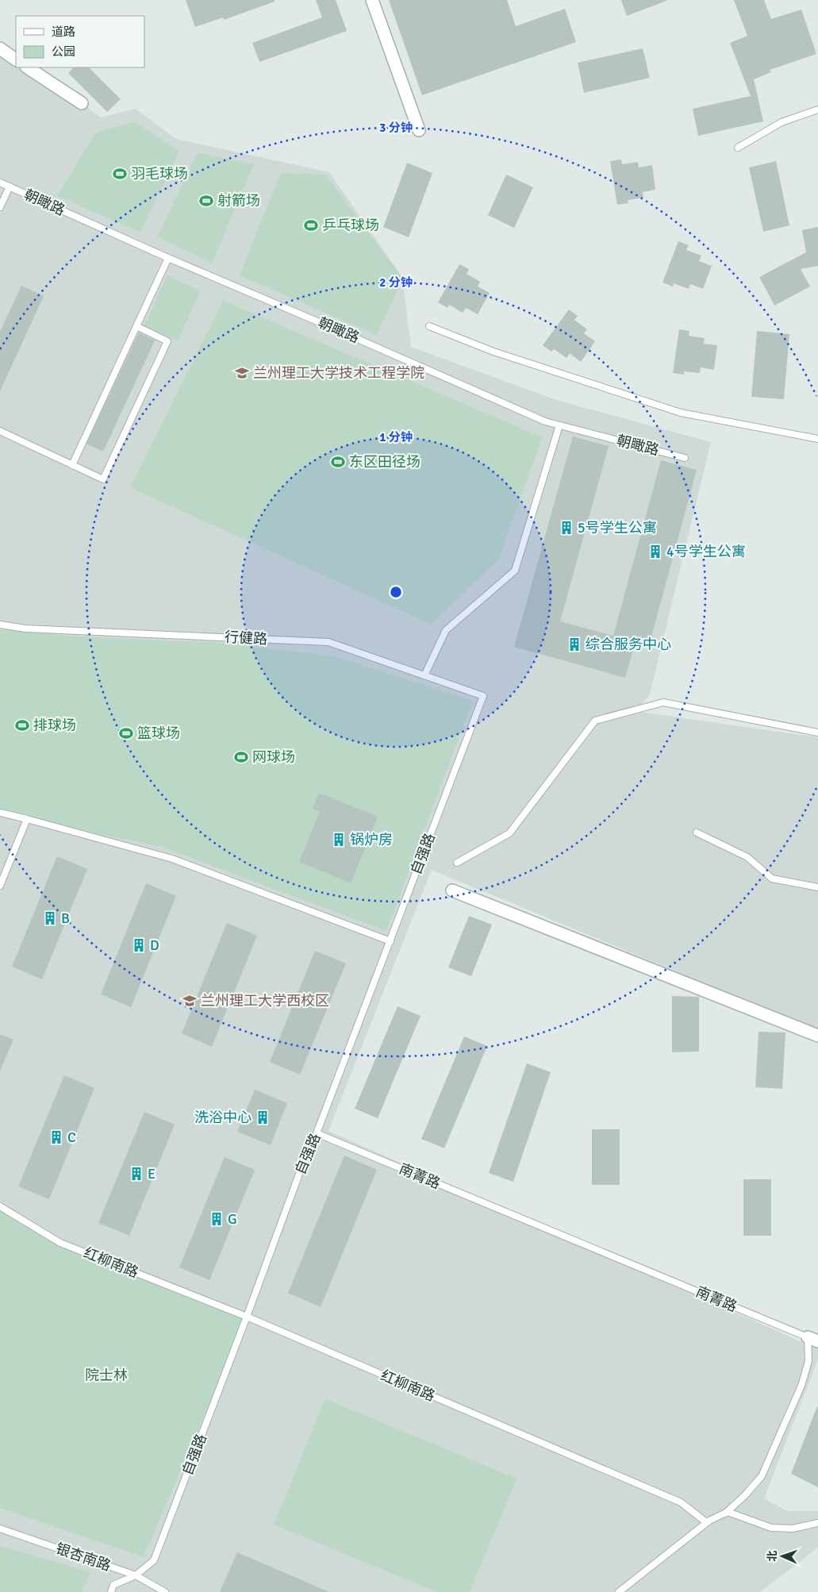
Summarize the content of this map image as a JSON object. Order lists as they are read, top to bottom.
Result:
{
  "streets": {
    "lane": [
      "朝瞰路",
      "行健路",
      "自强路",
      "南菁路",
      "红柳南路",
      "银杏南路"
    ]
  },
  "crossings": [
    ["行健路", "自强路"],
    ["自强路", "南菁路"],
    ["自强路", "红柳南路"],
    ["自强路", "银杏南路"],
    ["南菁路", "红柳南路"]
  ],
  "parks": ["院士林"],
  "places": {
    "sports": [
      "羽毛球场",
      "射箭场",
      "乒乓球场",
      "东区田径场",
      "排球场",
      "篮球场",
      "网球场"
    ],
    "school or university": ["兰州理工大学技术工程学院", "兰州理工大学西校区"],
    "building": [
      "5号学生公寓",
      "4号学生公寓",
      "综合服务中心",
      "锅炉房",
      "B",
      "D",
      "洗浴中心",
      "C",
      "E",
      "G"
    ]
  },
  "legend": ["道路", "公园"],
  "north": "left",
  "rings": ["3 分钟", "2 分钟", "1 分钟"]
}
